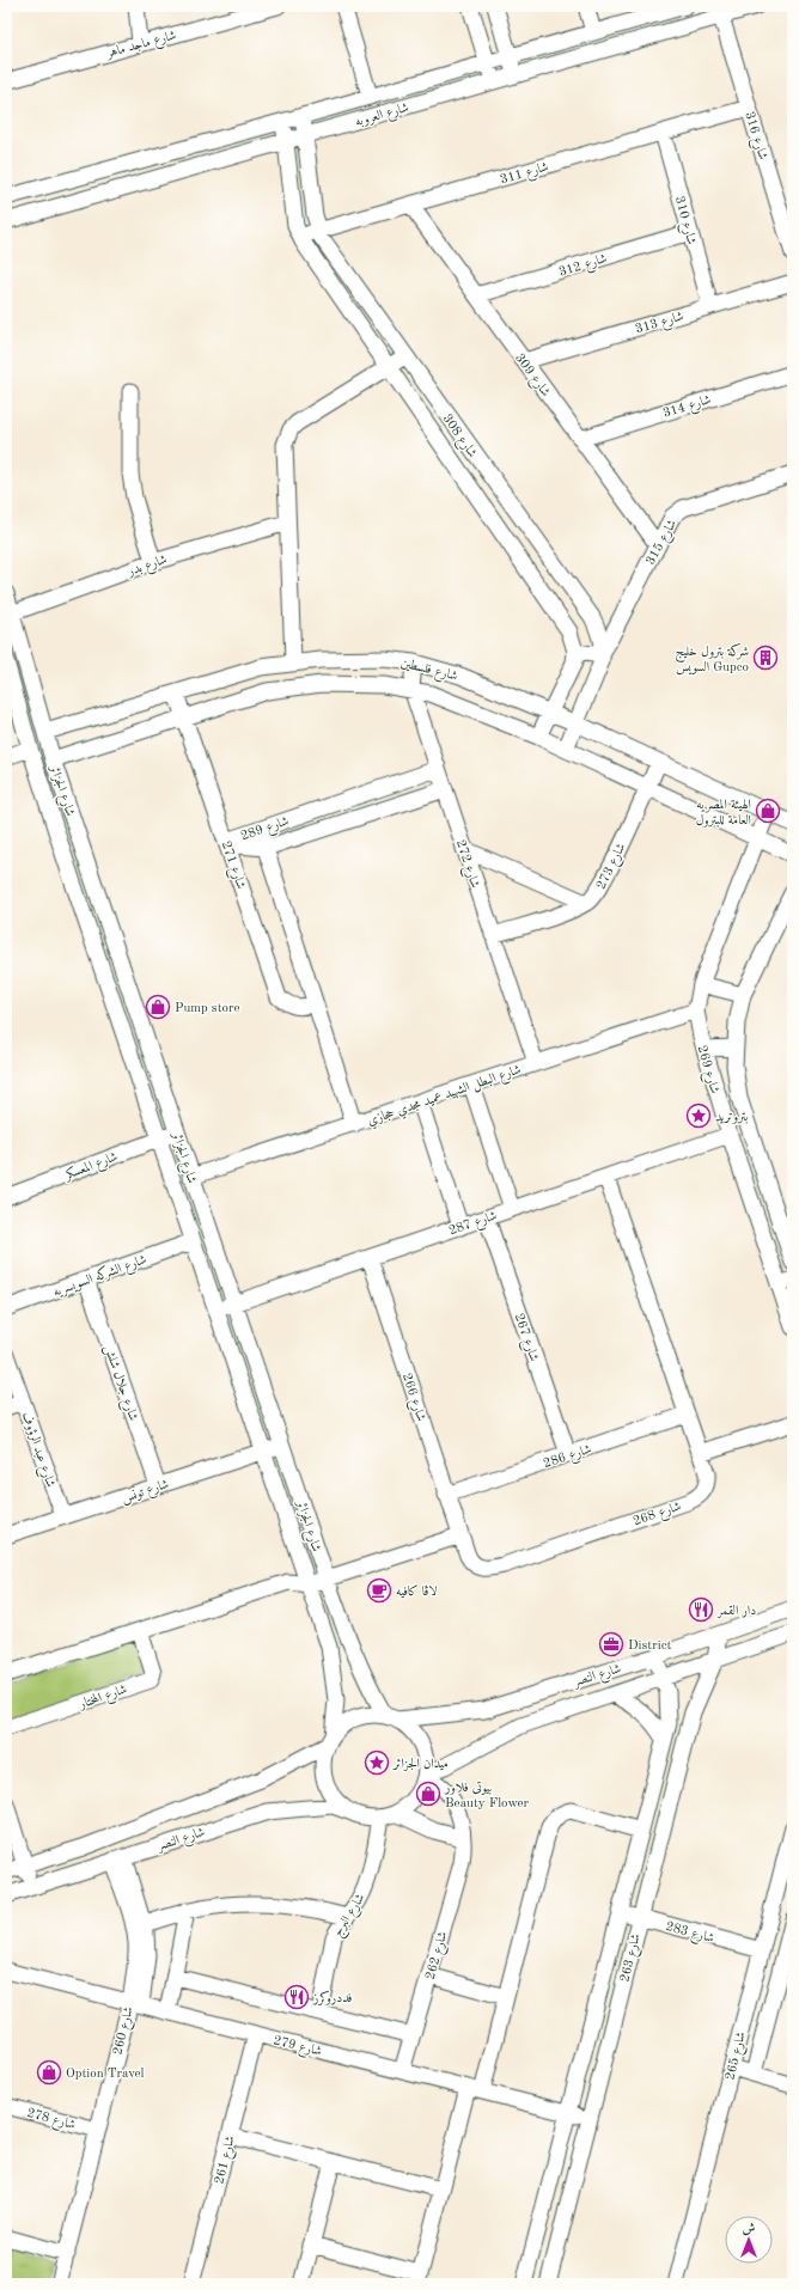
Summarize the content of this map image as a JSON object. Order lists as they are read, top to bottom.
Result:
{
  "streets": {
    "street": [
      "شارع ماجد ماهر",
      "شارع العروبه",
      "شارع 316",
      "شارع 311",
      "شارع 310",
      "شارع 312",
      "شارع 313",
      "شارع 309",
      "شارع 314",
      "شارع 308",
      "شارع 315",
      "شارع بدر",
      "شارع فلسطين",
      "شارع الجزائر",
      "شارع 289",
      "شارع 272",
      "شارع 271",
      "شارع 273",
      "شارع 269",
      "شارع البطل الشهيد عميد مجدي حجازي",
      "شارع المعسكر",
      "شارع 287",
      "شارع الشركه السويسريه",
      "شارع 267",
      "شارع جلال شلش",
      "شارع 266",
      "شارع عبد الرؤوف",
      "شارع 286",
      "شارع تونس",
      "شارع 268",
      "شارع النصر",
      "شارع المختار",
      "شارع البرج",
      "شارع 283",
      "شارع 262",
      "شارع 263",
      "شارع 260",
      "شارع 279",
      "شارع 265",
      "شارع 278",
      "شارع 261"
    ]
  },
  "crossings": [
    ["شارع العروبه", "شارع 316"],
    ["شارع العروبه", "شارع 308"],
    ["شارع 316", "شارع 311"],
    ["شارع 311", "شارع 310"],
    ["شارع 311", "شارع 309"],
    ["شارع 311", "شارع 308"],
    ["شارع 310", "شارع 312"],
    ["شارع 310", "شارع 313"],
    ["شارع 312", "شارع 309"],
    ["شارع 313", "شارع 309"],
    ["شارع 309", "شارع 314"],
    ["شارع 309", "شارع 315"],
    ["شارع 308", "شارع 315"],
    ["شارع 308", "شارع فلسطين"],
    ["شارع بدر", "شارع الجزائر"],
    ["شارع فلسطين", "شارع الجزائر"],
    ["شارع فلسطين", "شارع 272"],
    ["شارع فلسطين", "شارع 271"],
    ["شارع فلسطين", "شارع 273"],
    ["شارع فلسطين", "شارع 269"],
    ["شارع الجزائر", "شارع البطل الشهيد عميد مجدي حجازي"],
    ["شارع الجزائر", "شارع المعسكر"],
    ["شارع الجزائر", "شارع 287"],
    ["شارع الجزائر", "شارع الشركه السويسريه"],
    ["شارع الجزائر", "شارع تونس"],
    ["شارع الجزائر", "شارع النصر"],
    ["شارع الجزائر", "شارع البرج"],
    ["شارع الجزائر", "شارع 262"],
    ["شارع 289", "شارع 272"],
    ["شارع 289", "شارع 271"],
    ["شارع 272", "شارع 273"],
    ["شارع 272", "شارع البطل الشهيد عميد مجدي حجازي"],
    ["شارع 269", "شارع البطل الشهيد عميد مجدي حجازي"],
    ["شارع 269", "شارع 287"],
    ["شارع 287", "شارع 267"],
    ["شارع 287", "شارع 266"],
    ["شارع 287", "شارع 268"],
    ["شارع الشركه السويسريه", "شارع جلال شلش"],
    ["شارع 267", "شارع 286"],
    ["شارع جلال شلش", "شارع تونس"],
    ["شارع 266", "شارع 286"],
    ["شارع 266", "شارع 268"],
    ["شارع عبد الرؤوف", "شارع تونس"],
    ["شارع 286", "شارع 268"],
    ["شارع النصر", "شارع البرج"],
    ["شارع النصر", "شارع 262"],
    ["شارع النصر", "شارع 263"],
    ["شارع النصر", "شارع 260"],
    ["شارع البرج", "شارع 262"],
    ["شارع 283", "شارع 263"],
    ["شارع 283", "شارع 265"],
    ["شارع 262", "شارع 279"],
    ["شارع 263", "شارع 279"],
    ["شارع 260", "شارع 279"],
    ["شارع 260", "شارع 278"],
    ["شارع 279", "شارع 261"]
  ],
  "places": {
    "building": ["شركة بترول خليج السويس Gupco"],
    "shop": [
      "الهيئة المصريه العامة للبترول",
      "Pump store",
      "بيوتى فلاور Beauty Flower",
      "Option Travel"
    ],
    "place": ["بتروتريد", "ميدان الجزائر"],
    "cafe": ["لاڤا كافيه"],
    "restaurant": ["دار القمر", "فددروكرز"],
    "office": ["District"]
  },
  "north": "top"
}
